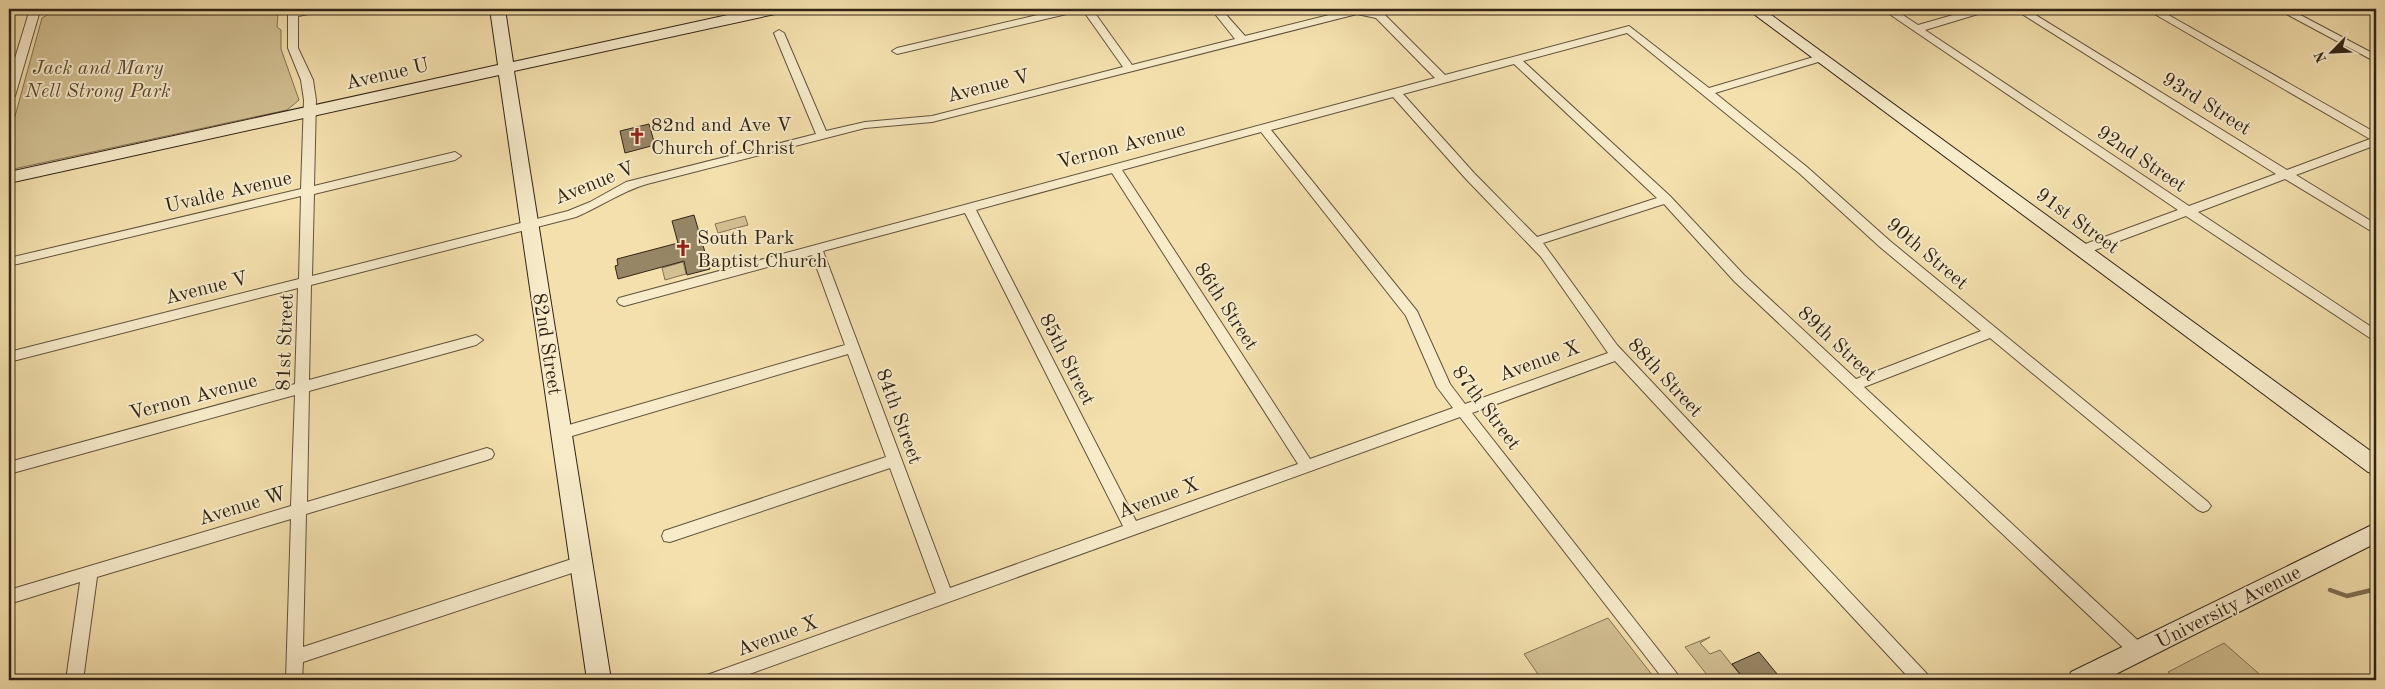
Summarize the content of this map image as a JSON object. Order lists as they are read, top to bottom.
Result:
{
  "streets": {
    "street": [
      "Avenue U",
      "Avenue V",
      "93rd Street",
      "Vernon Avenue",
      "92nd Street",
      "Uvalde Avenue",
      "91st Street",
      "90th Street",
      "86th Street",
      "81st Street",
      "89th Street",
      "82nd Street",
      "85th Street",
      "Avenue X",
      "88th Street",
      "87th Street",
      "84th Street",
      "Avenue W",
      "University Avenue"
    ]
  },
  "crossings": [
    ["Avenue U", "81st Street"],
    ["Avenue U", "82nd Street"],
    ["Avenue V", "Vernon Avenue"],
    ["Avenue V", "81st Street"],
    ["Avenue V", "82nd Street"],
    ["Vernon Avenue", "90th Street"],
    ["Vernon Avenue", "86th Street"],
    ["Vernon Avenue", "81st Street"],
    ["Vernon Avenue", "89th Street"],
    ["Vernon Avenue", "85th Street"],
    ["Vernon Avenue", "88th Street"],
    ["Vernon Avenue", "87th Street"],
    ["Vernon Avenue", "84th Street"],
    ["Uvalde Avenue", "81st Street"],
    ["86th Street", "Avenue X"],
    ["81st Street", "Avenue W"],
    ["89th Street", "University Avenue"],
    ["85th Street", "Avenue X"],
    ["Avenue X", "88th Street"],
    ["Avenue X", "87th Street"],
    ["Avenue X", "84th Street"]
  ],
  "parks": ["Jack and Mary Nell Strong Park"],
  "places": {
    "church": ["82nd and Ave V Church of Christ", "South Park Baptist Church"]
  },
  "north": "bottom left"
}
